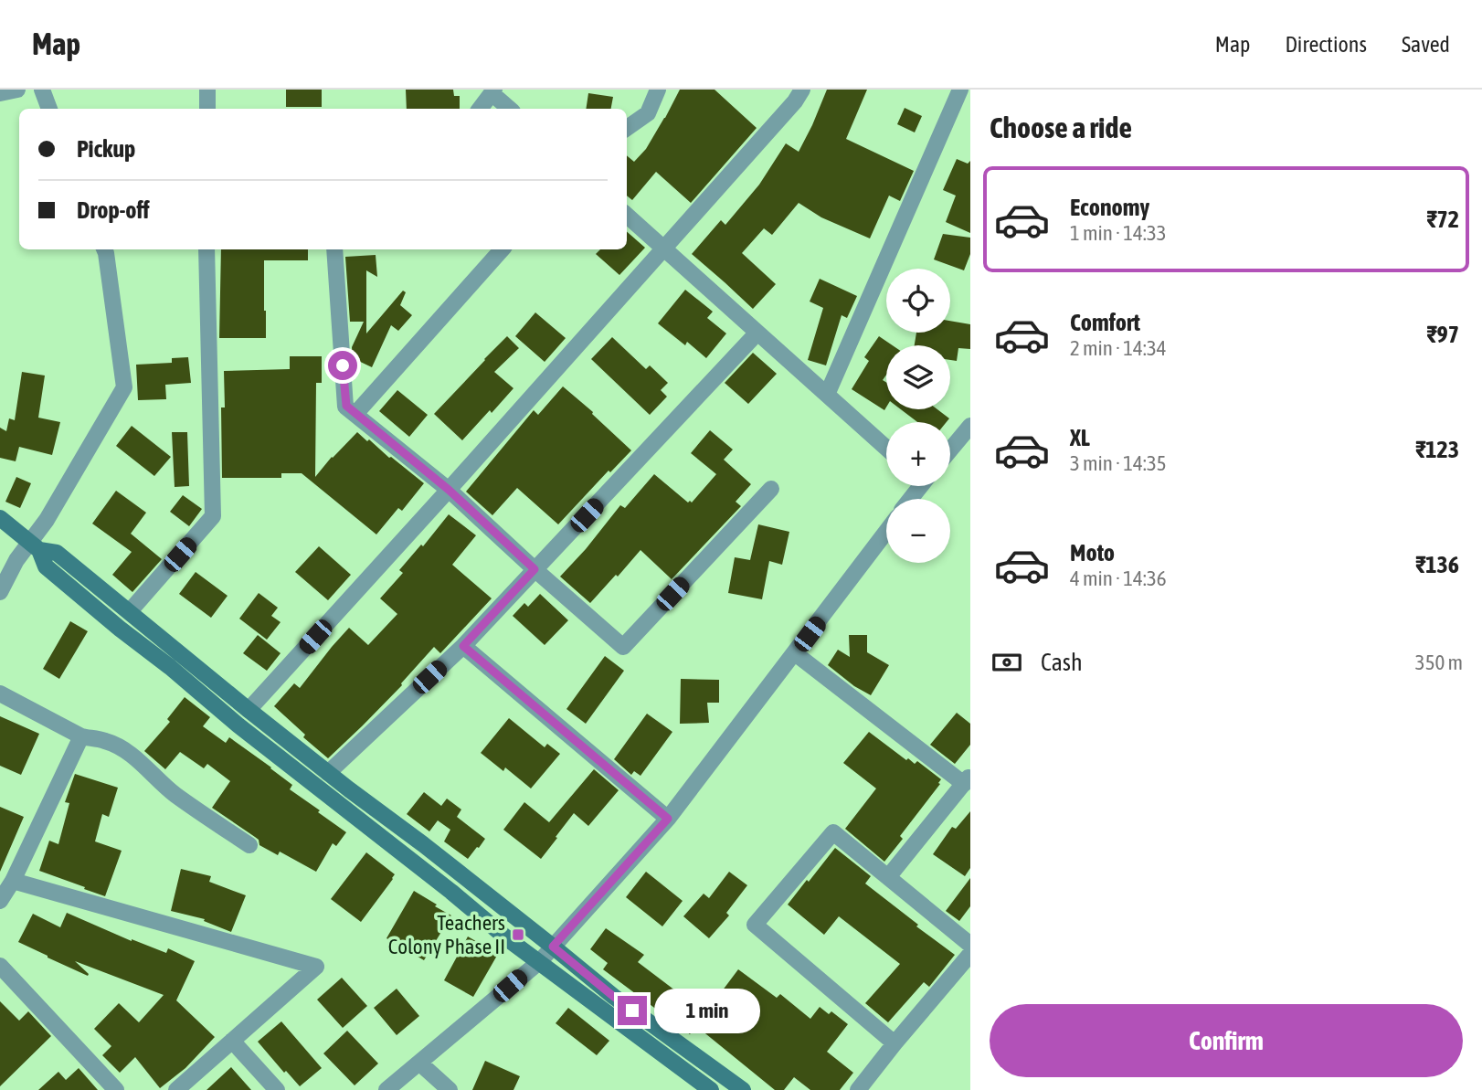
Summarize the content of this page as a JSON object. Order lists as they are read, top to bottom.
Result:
{
  "places": {
    "transit": ["Teachers Colony Phase II"]
  },
  "page": {
    "header": "Map",
    "nav": ["Map", "Directions", "Saved"],
    "heading": "Choose a ride",
    "banner": ["Pickup", "Drop-off"],
    "list": [
      {
        "name": "Economy",
        "note": "1 min · 14:33",
        "value": "₹72"
      },
      {
        "name": "Comfort",
        "note": "2 min · 14:34",
        "value": "₹97"
      },
      {
        "name": "XL",
        "note": "3 min · 14:35",
        "value": "₹123"
      },
      {
        "name": "Moto",
        "note": "4 min · 14:36",
        "value": "₹136"
      }
    ],
    "map_buttons": ["+", "−"],
    "pay": ["Cash", "350 m"],
    "bubble": "1 min",
    "buttons": "Confirm"
  }
}
